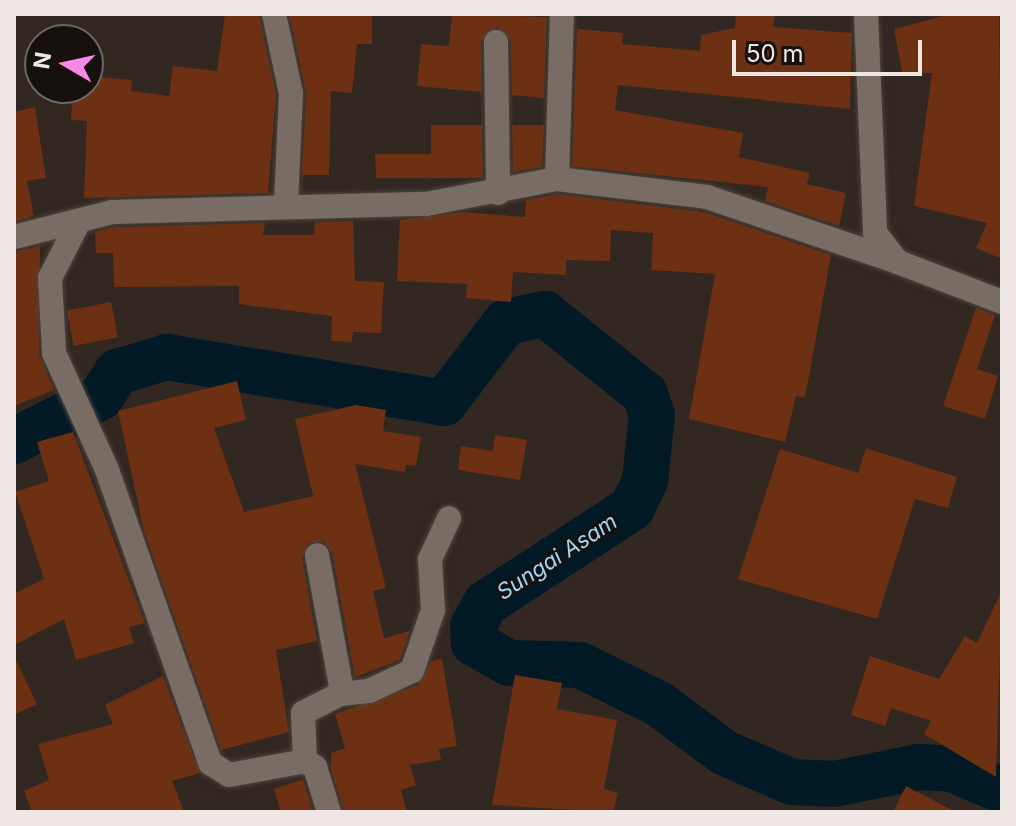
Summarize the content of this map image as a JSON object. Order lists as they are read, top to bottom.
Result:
{
  "water": ["Sungai Asam"],
  "scale_bar": "50 m",
  "north": "left"
}
